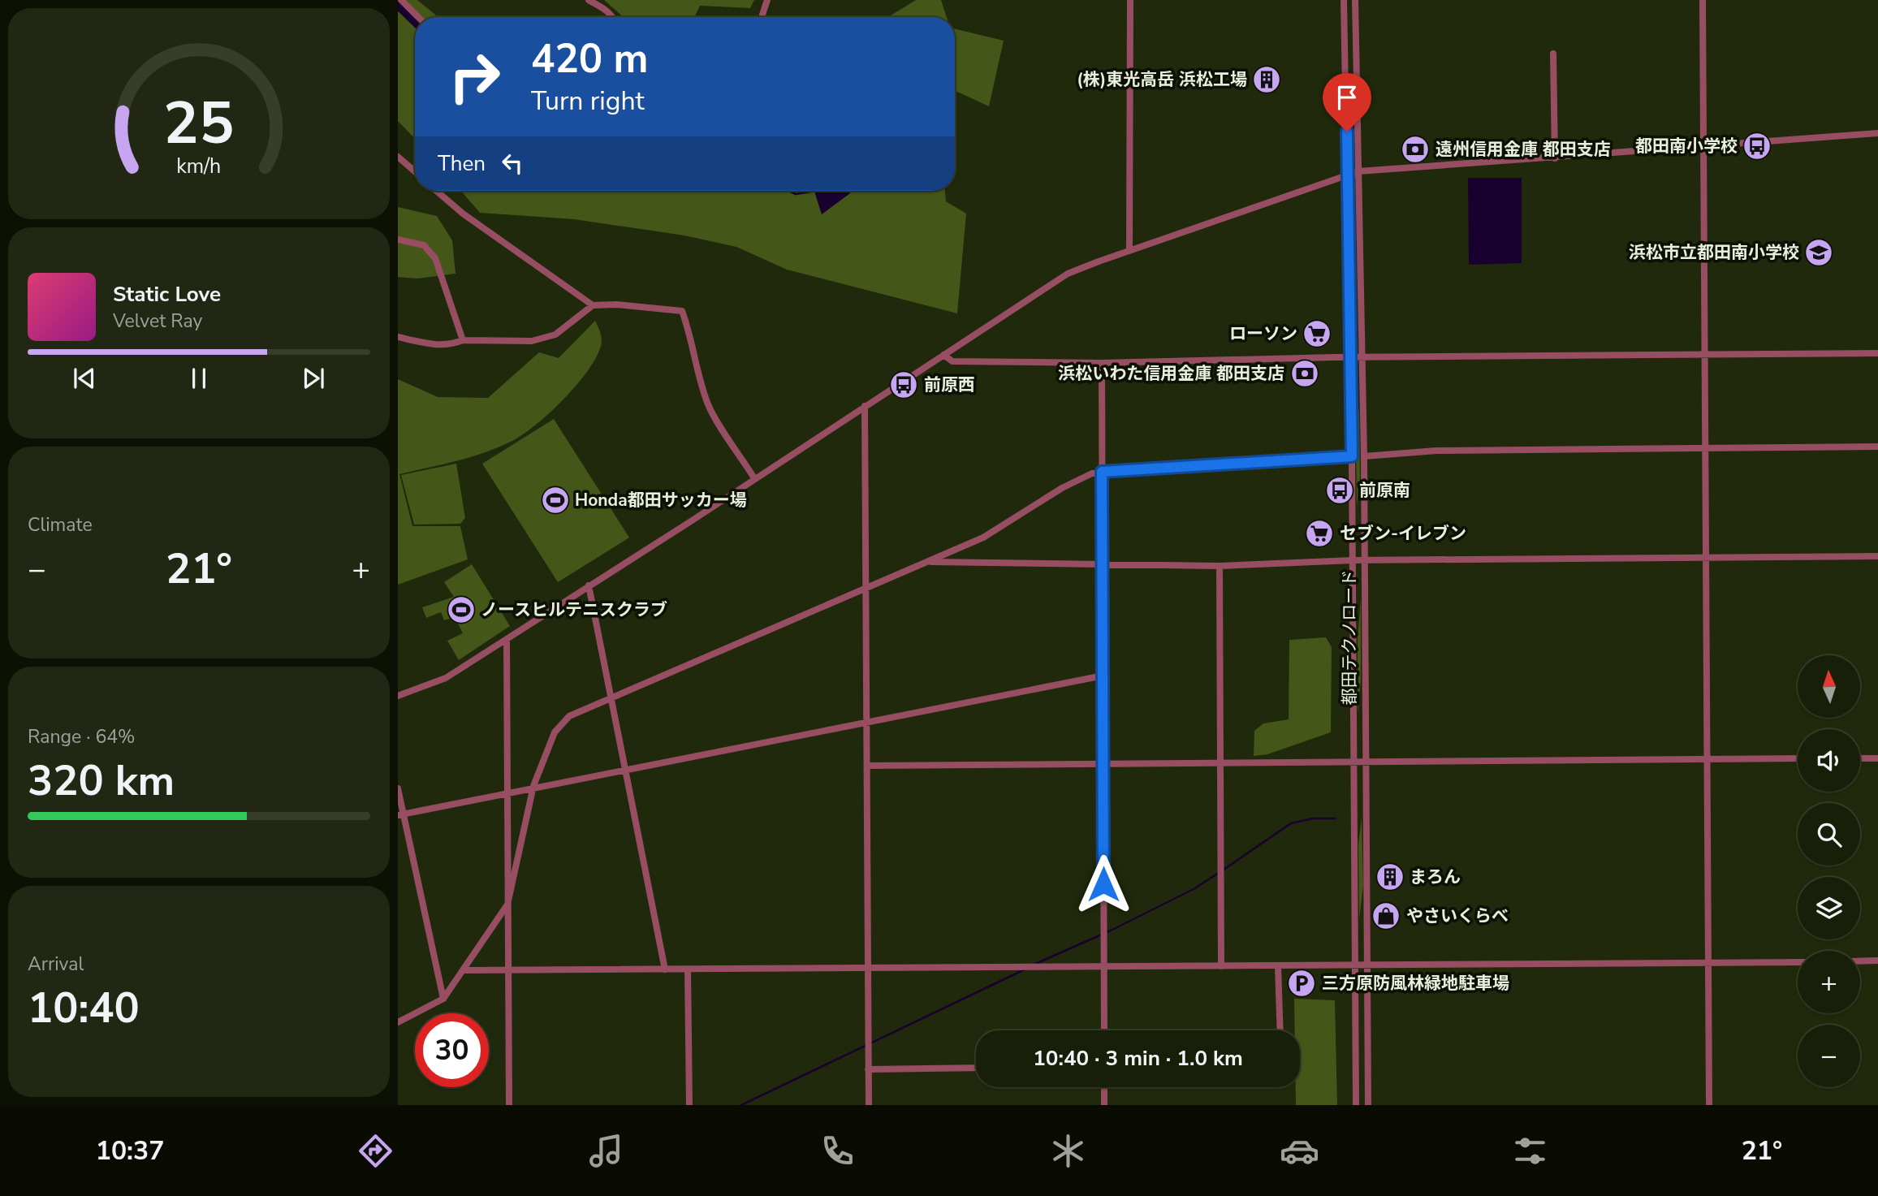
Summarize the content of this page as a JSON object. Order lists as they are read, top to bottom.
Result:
{
  "streets": {
    "street": ["都田テクノロード"]
  },
  "places": {
    "building": ["(株)東光高岳 浜松工場", "まろん"],
    "bus stop": ["都田南小学校", "前原西", "前原南"],
    "bank": ["遠州信用金庫 都田支店", "浜松いわた信用金庫 都田支店"],
    "school or university": ["浜松市立都田南小学校"],
    "supermarket": ["ローソン", "セブン-イレブン"],
    "sports": ["Honda都田サッカー場", "ノースヒルテニスクラブ"],
    "shop": ["やさいくらべ"],
    "parking": ["三方原防風林緑地駐車場"]
  },
  "north": "top",
  "page": {
    "turn": ["420 m", "Turn right"],
    "then": "Then",
    "song": ["Static Love", "Velvet Ray"],
    "tile": [
      "Climate",
      ["Range · 64%", "320 km"],
      ["Arrival", "10:40"]
    ],
    "heat": ["−", "21°", "+"],
    "map_buttons": ["+", "−"],
    "limit": "30",
    "trip": "10:40 · 3 min · 1.0 km",
    "tabs": ["10:37", "21°"],
    "gauge": ["25", "km/h"]
  }
}
